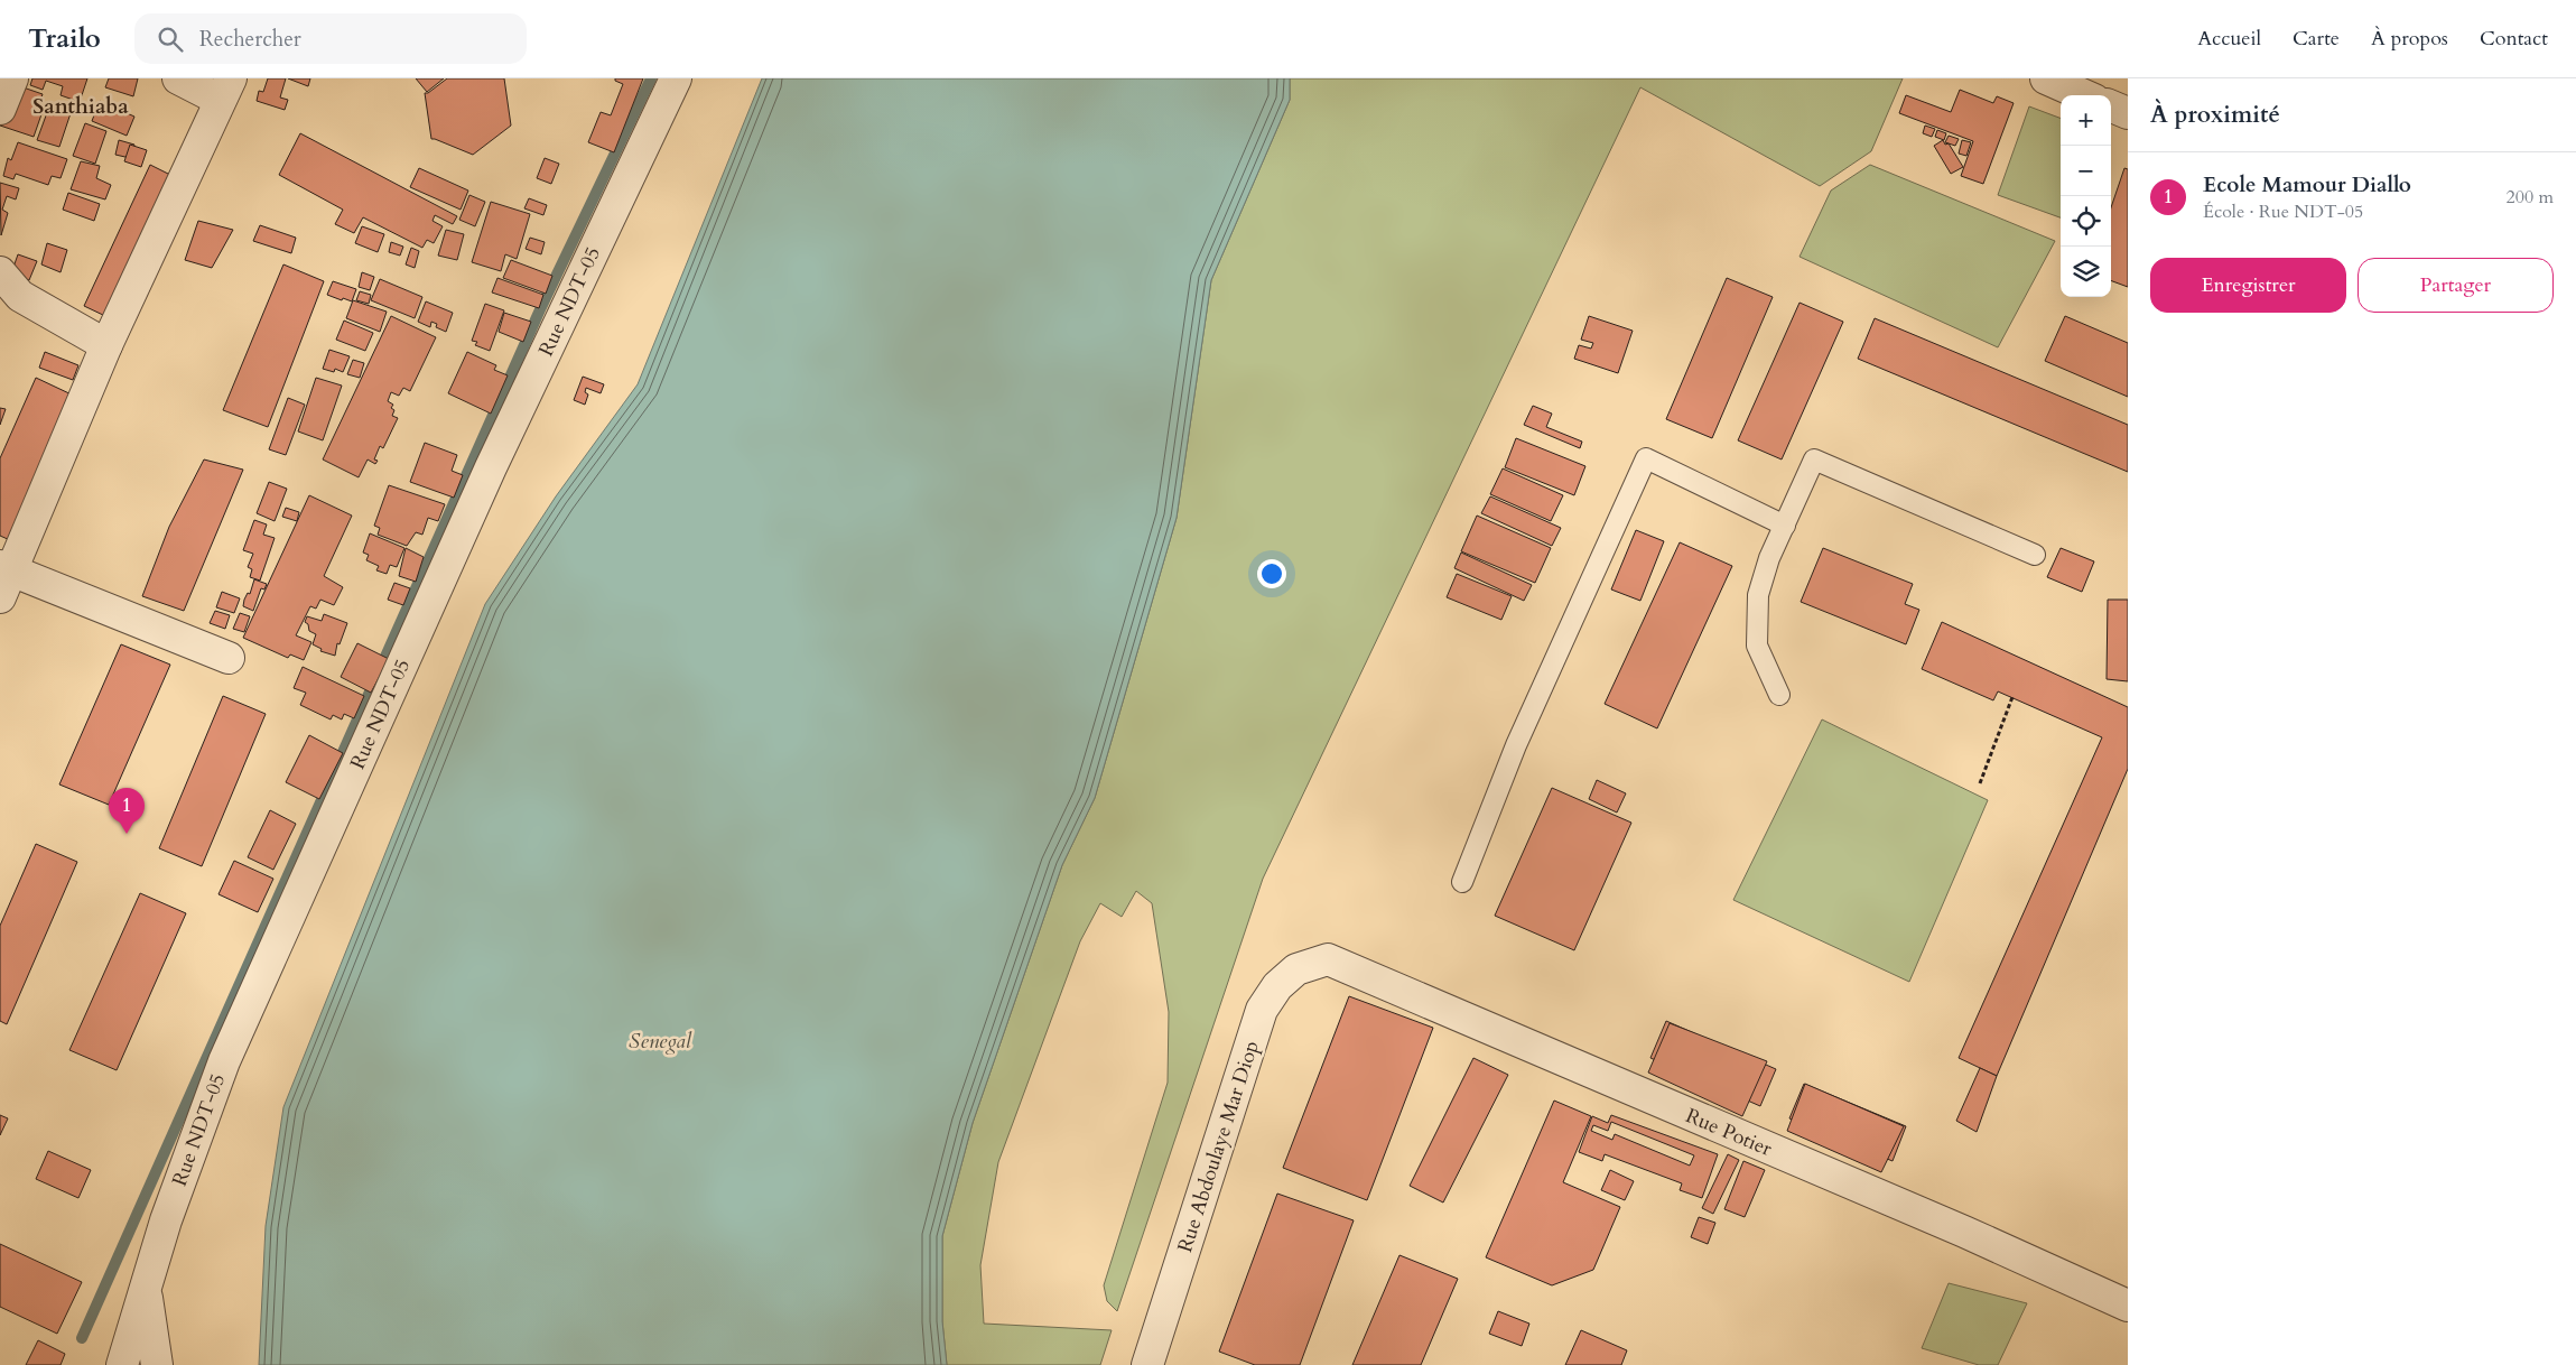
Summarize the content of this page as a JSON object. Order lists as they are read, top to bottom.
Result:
{
  "streets": {
    "street": ["Rue NDT-05", "Rue Potier", "Rue Abdoulaye Mar Diop"]
  },
  "crossings": [
    ["Rue Potier", "Rue Abdoulaye Mar Diop"]
  ],
  "districts": ["Santhiaba"],
  "water": ["Senegal"],
  "page": {
    "header": "Trailo",
    "search": "Rechercher",
    "nav": [
      "Accueil",
      "Carte",
      "À propos",
      "Contact"
    ],
    "heading": "À proximité",
    "map_buttons": ["+", "−"],
    "list": [
      {
        "mark": "1",
        "name": "Ecole Mamour Diallo",
        "note": "École · Rue NDT-05",
        "value": "200 m"
      }
    ],
    "buttons": ["Enregistrer", "Partager"],
    "pins": "1"
  }
}
